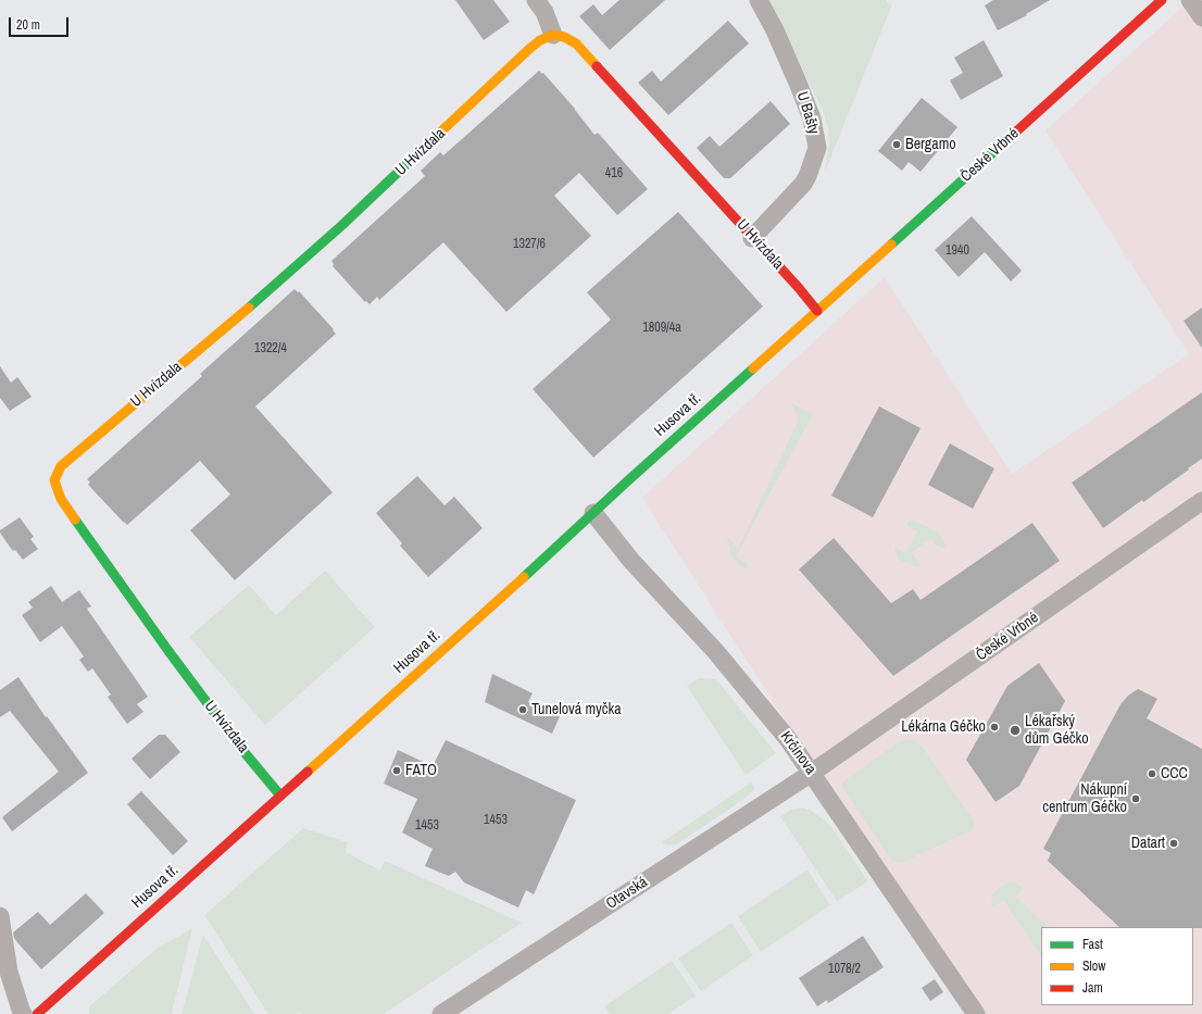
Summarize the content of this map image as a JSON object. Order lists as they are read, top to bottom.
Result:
{
  "streets": {
    "street": [
      "U Bašty",
      "U Hvízdala",
      "České Vrbné",
      "Husova tř.",
      "Krčínova",
      "Otavská"
    ]
  },
  "crossings": [
    ["U Bašty", "U Hvízdala"],
    ["U Hvízdala", "České Vrbné"],
    ["U Hvízdala", "Husova tř."],
    ["České Vrbné", "Husova tř."],
    ["České Vrbné", "Krčínova"],
    ["České Vrbné", "Otavská"],
    ["Husova tř.", "Krčínova"],
    ["Krčínova", "Otavská"]
  ],
  "places": [
    "Bergamo",
    "Tunelová myčka",
    "Lékárna Géčko",
    "Lékařský dům Géčko",
    "FATO",
    "CCC",
    "Nákupní centrum Géčko",
    "Datart"
  ],
  "house_numbers": [
    "416",
    "1327/6",
    "1940",
    "1809/4a",
    "1322/4",
    "1453",
    "1453",
    "1078/2"
  ],
  "legend": ["Fast", "Slow", "Jam"],
  "scale_bar": "20 m"
}
